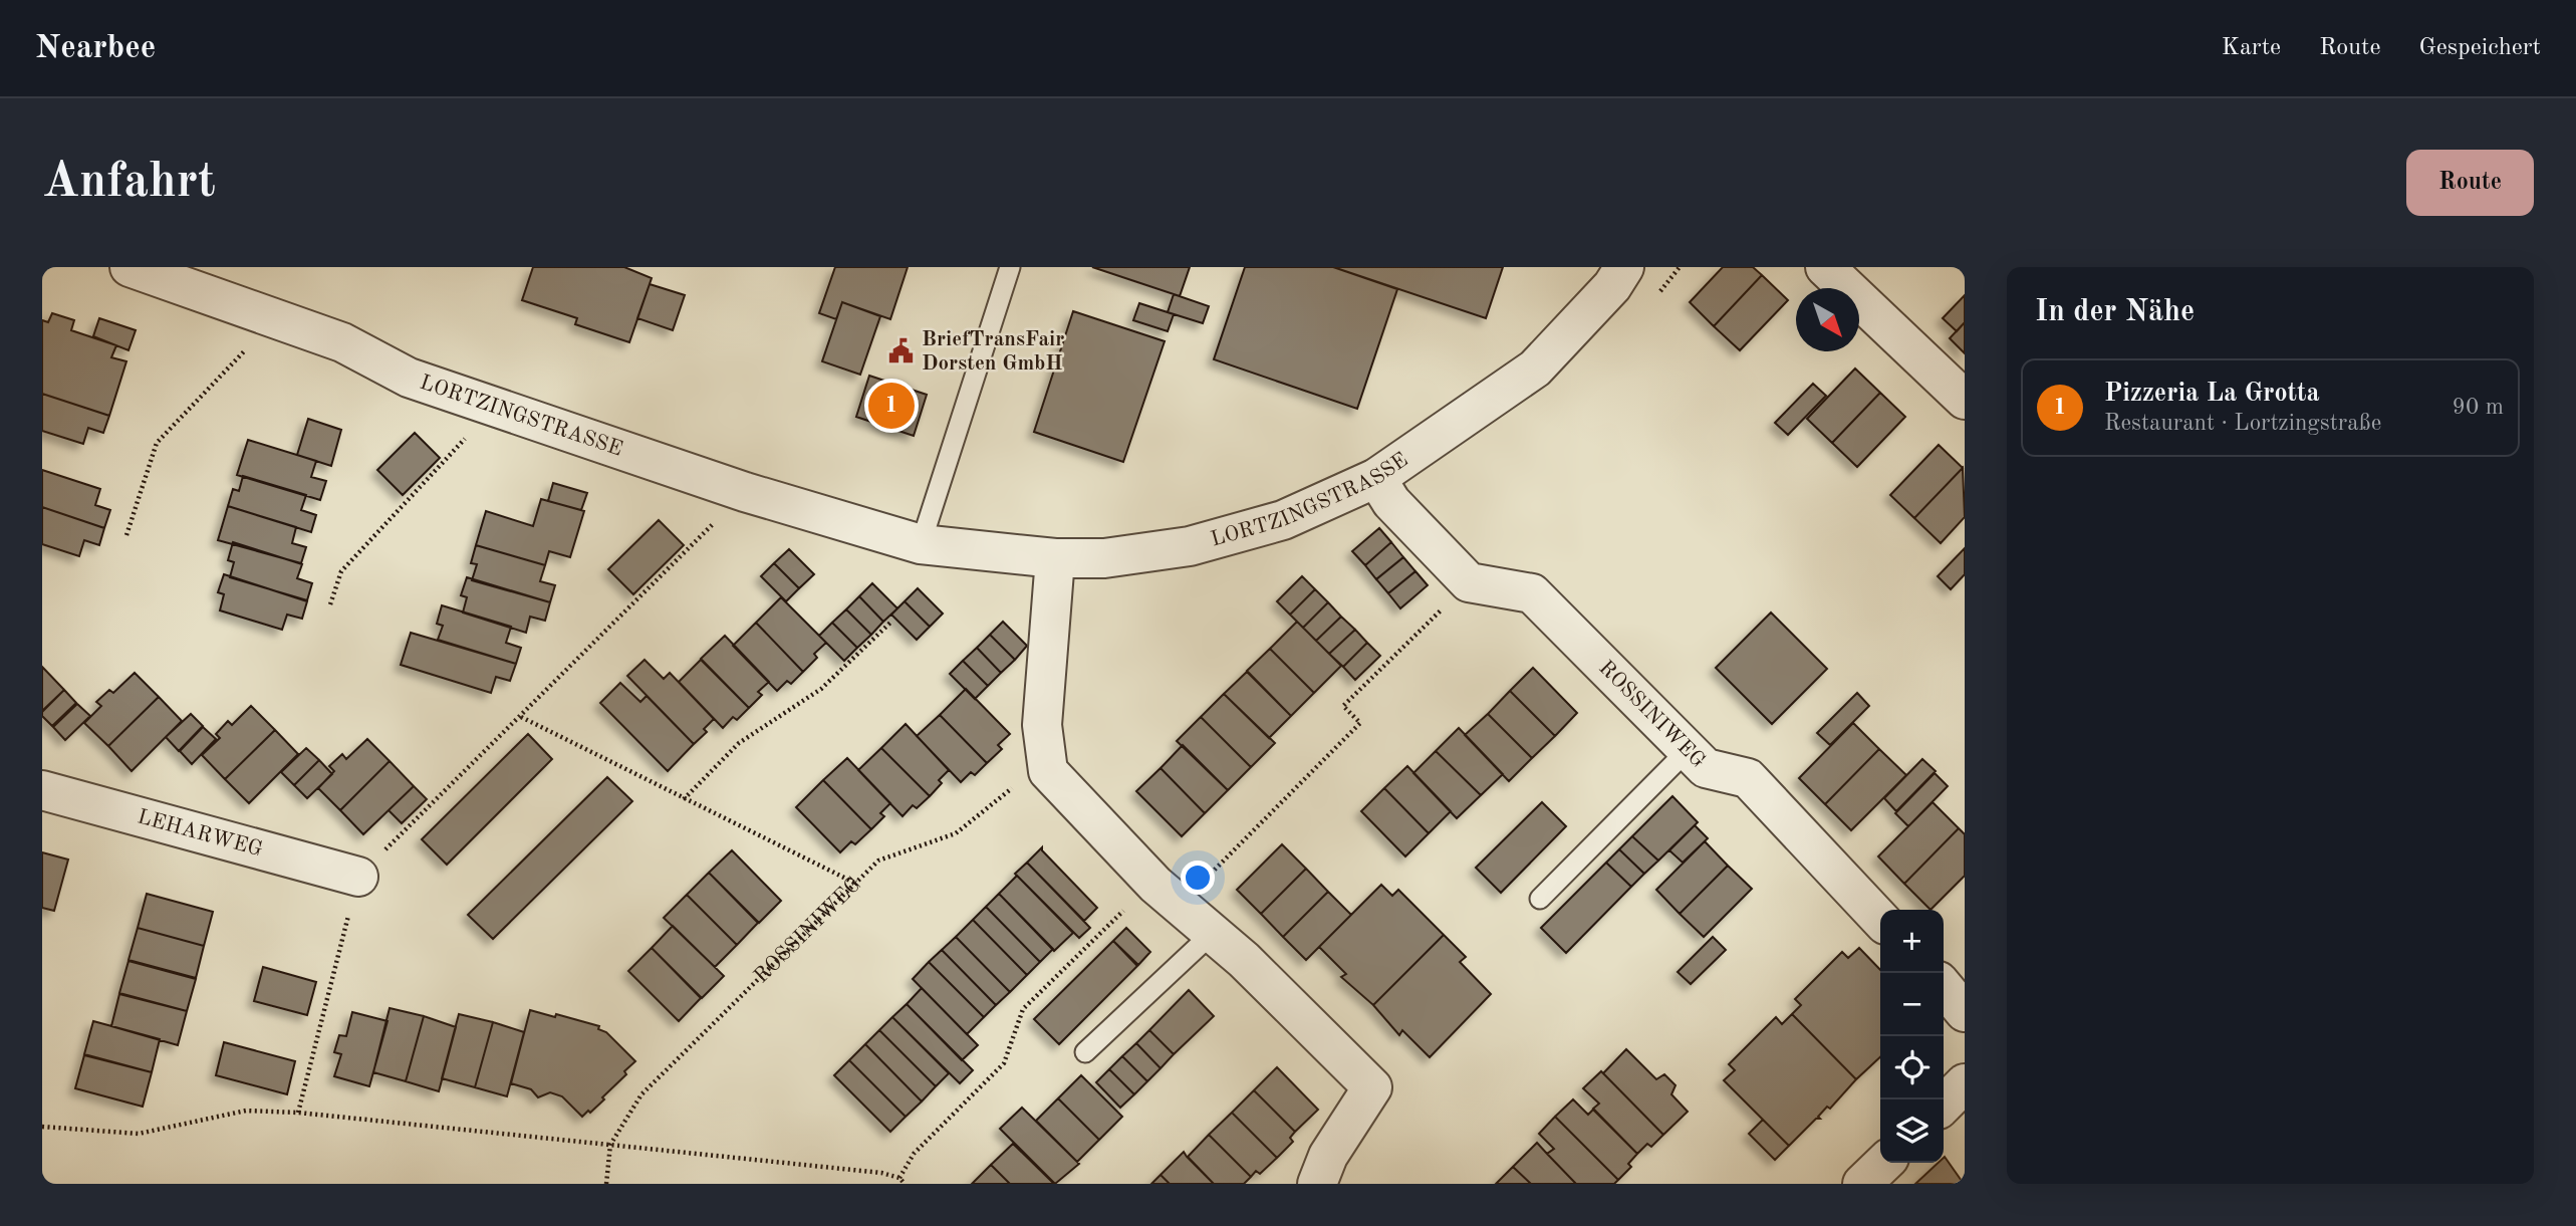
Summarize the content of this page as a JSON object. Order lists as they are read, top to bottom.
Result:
{
  "streets": {
    "street": ["LORTZINGSTRASSE", "ROSSINIWEG", "LEHARWEG"]
  },
  "places": {
    "public building": ["BriefTransFair Dorsten GmbH"]
  },
  "north": "bottom right",
  "page": {
    "header": "Nearbee",
    "nav": ["Karte", "Route", "Gespeichert"],
    "buttons": "Route",
    "title": "Anfahrt",
    "heading": "In der Nähe",
    "list": [
      {
        "mark": "1",
        "name": "Pizzeria La Grotta",
        "note": "Restaurant · Lortzingstraße",
        "value": "90 m"
      }
    ],
    "pins": "1",
    "map_buttons": ["+", "−"]
  }
}
